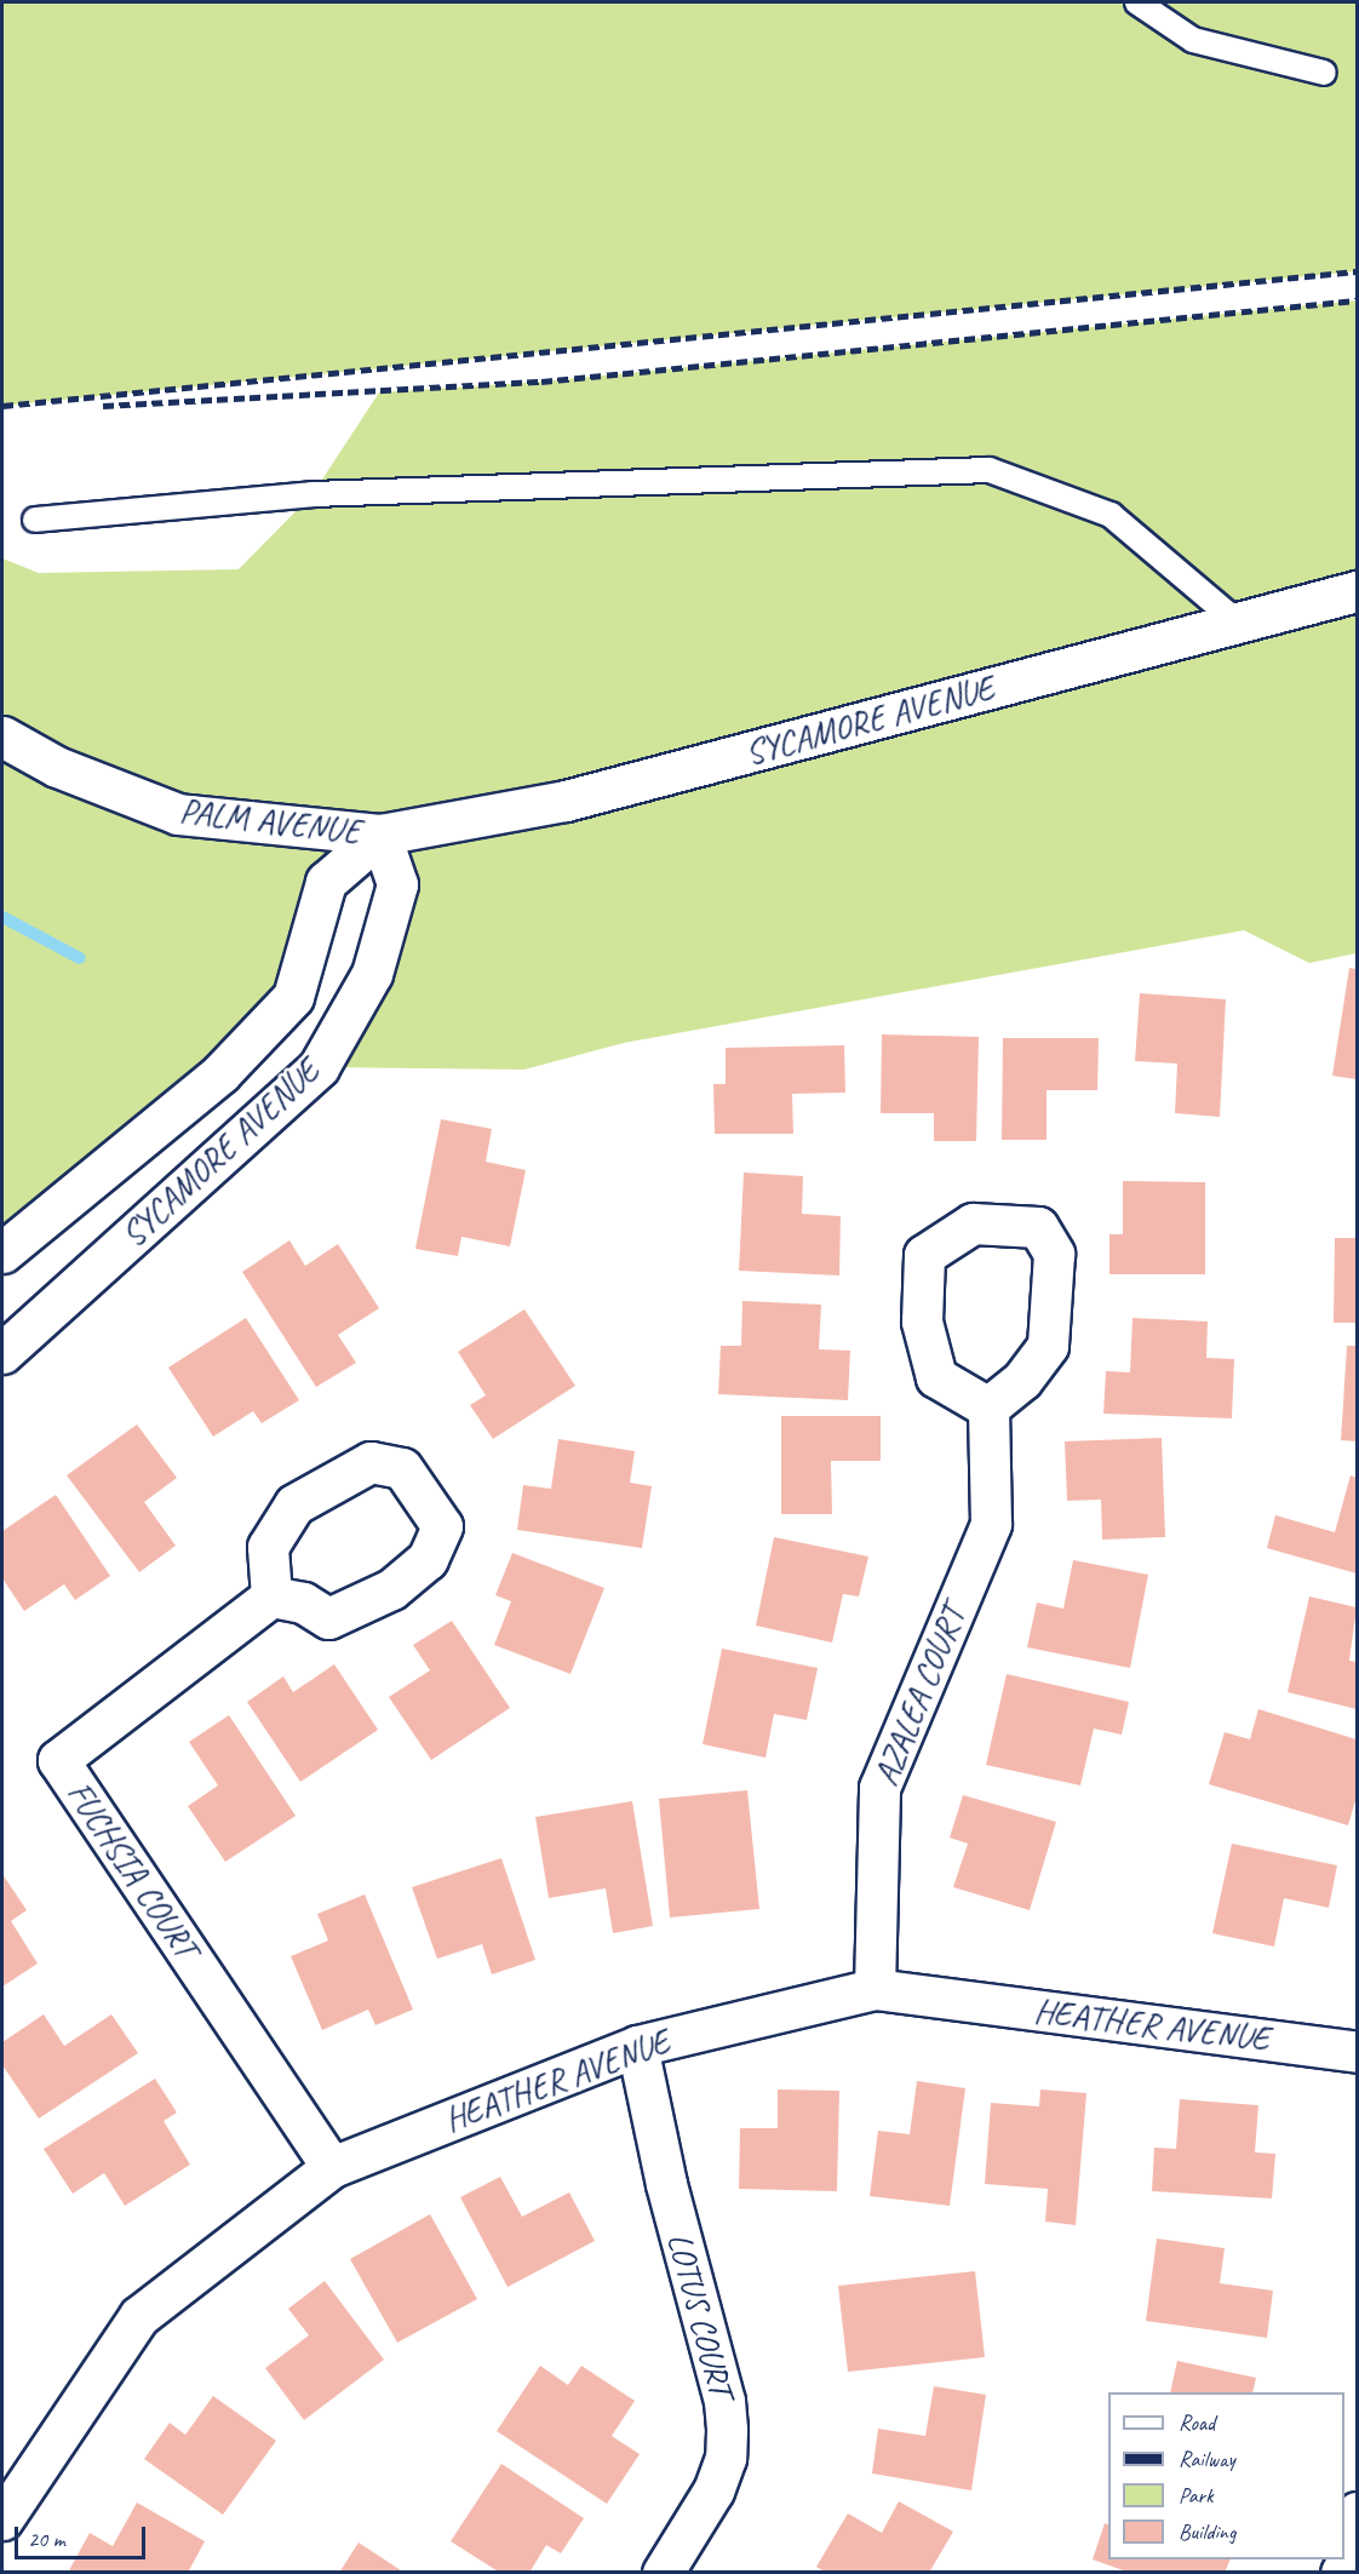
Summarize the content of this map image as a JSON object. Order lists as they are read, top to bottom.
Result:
{
  "streets": {
    "street": [
      "SYCAMORE AVENUE",
      "PALM AVENUE",
      "AZALEA COURT",
      "FUCHSIA COURT",
      "HEATHER AVENUE",
      "LOTUS COURT"
    ]
  },
  "crossings": [
    ["SYCAMORE AVENUE", "PALM AVENUE"],
    ["AZALEA COURT", "HEATHER AVENUE"],
    ["FUCHSIA COURT", "HEATHER AVENUE"],
    ["HEATHER AVENUE", "LOTUS COURT"]
  ],
  "legend": [
    "Road",
    "Railway",
    "Park",
    "Building"
  ],
  "scale_bar": "20 m"
}
